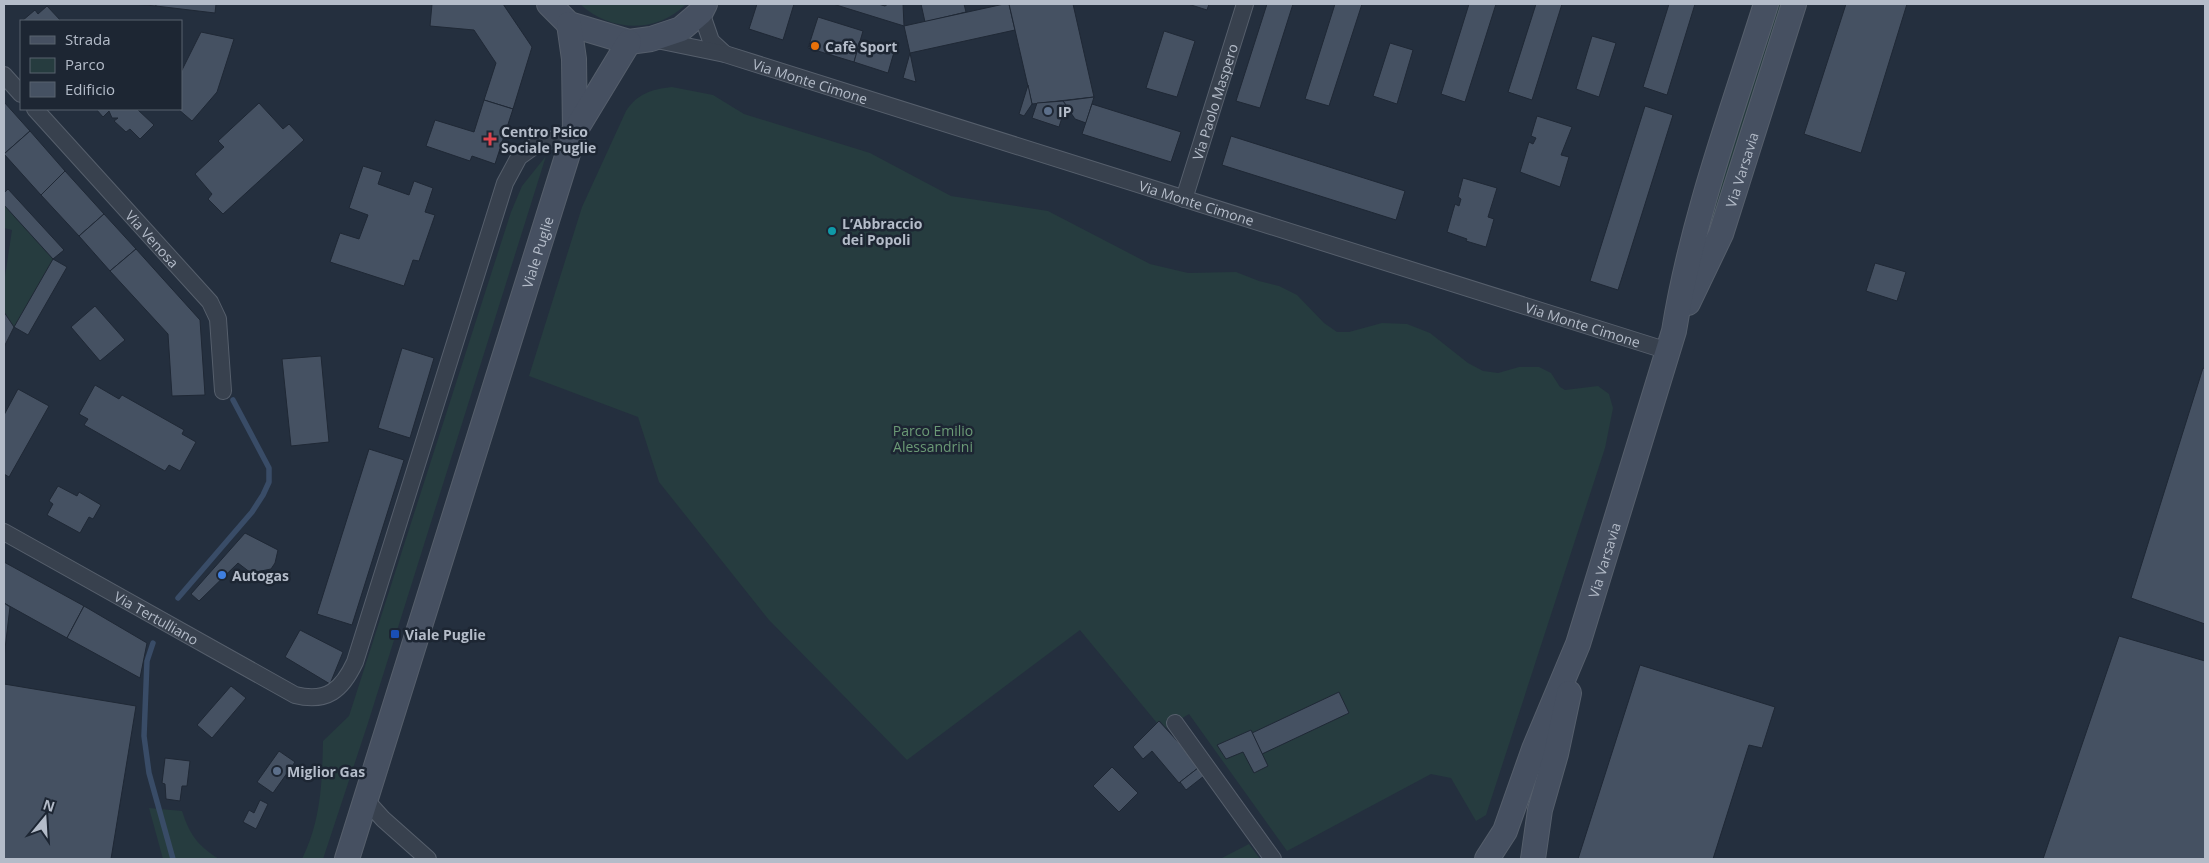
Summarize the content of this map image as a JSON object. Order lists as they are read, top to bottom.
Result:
{
  "streets": {
    "street": [
      "Via Monte Cimone",
      "Via Paolo Maspero",
      "Via Varsavia",
      "Via Venosa",
      "Viale Puglie",
      "Via Tertulliano"
    ]
  },
  "crossings": [
    ["Via Monte Cimone", "Via Paolo Maspero"],
    ["Via Monte Cimone", "Via Varsavia"],
    ["Via Monte Cimone", "Viale Puglie"],
    ["Viale Puglie", "Via Tertulliano"]
  ],
  "parks": ["Parco Emilio Alessandrini"],
  "places": {
    "other": [
      "Cafè Sport",
      "IP",
      "L’Abbraccio dei Popoli",
      "Autogas",
      "Miglior Gas"
    ],
    "health": ["Centro Psico Sociale Puglie"],
    "transit": ["Viale Puglie"]
  },
  "legend": ["Strada", "Parco", "Edificio"],
  "north": "top"
}
